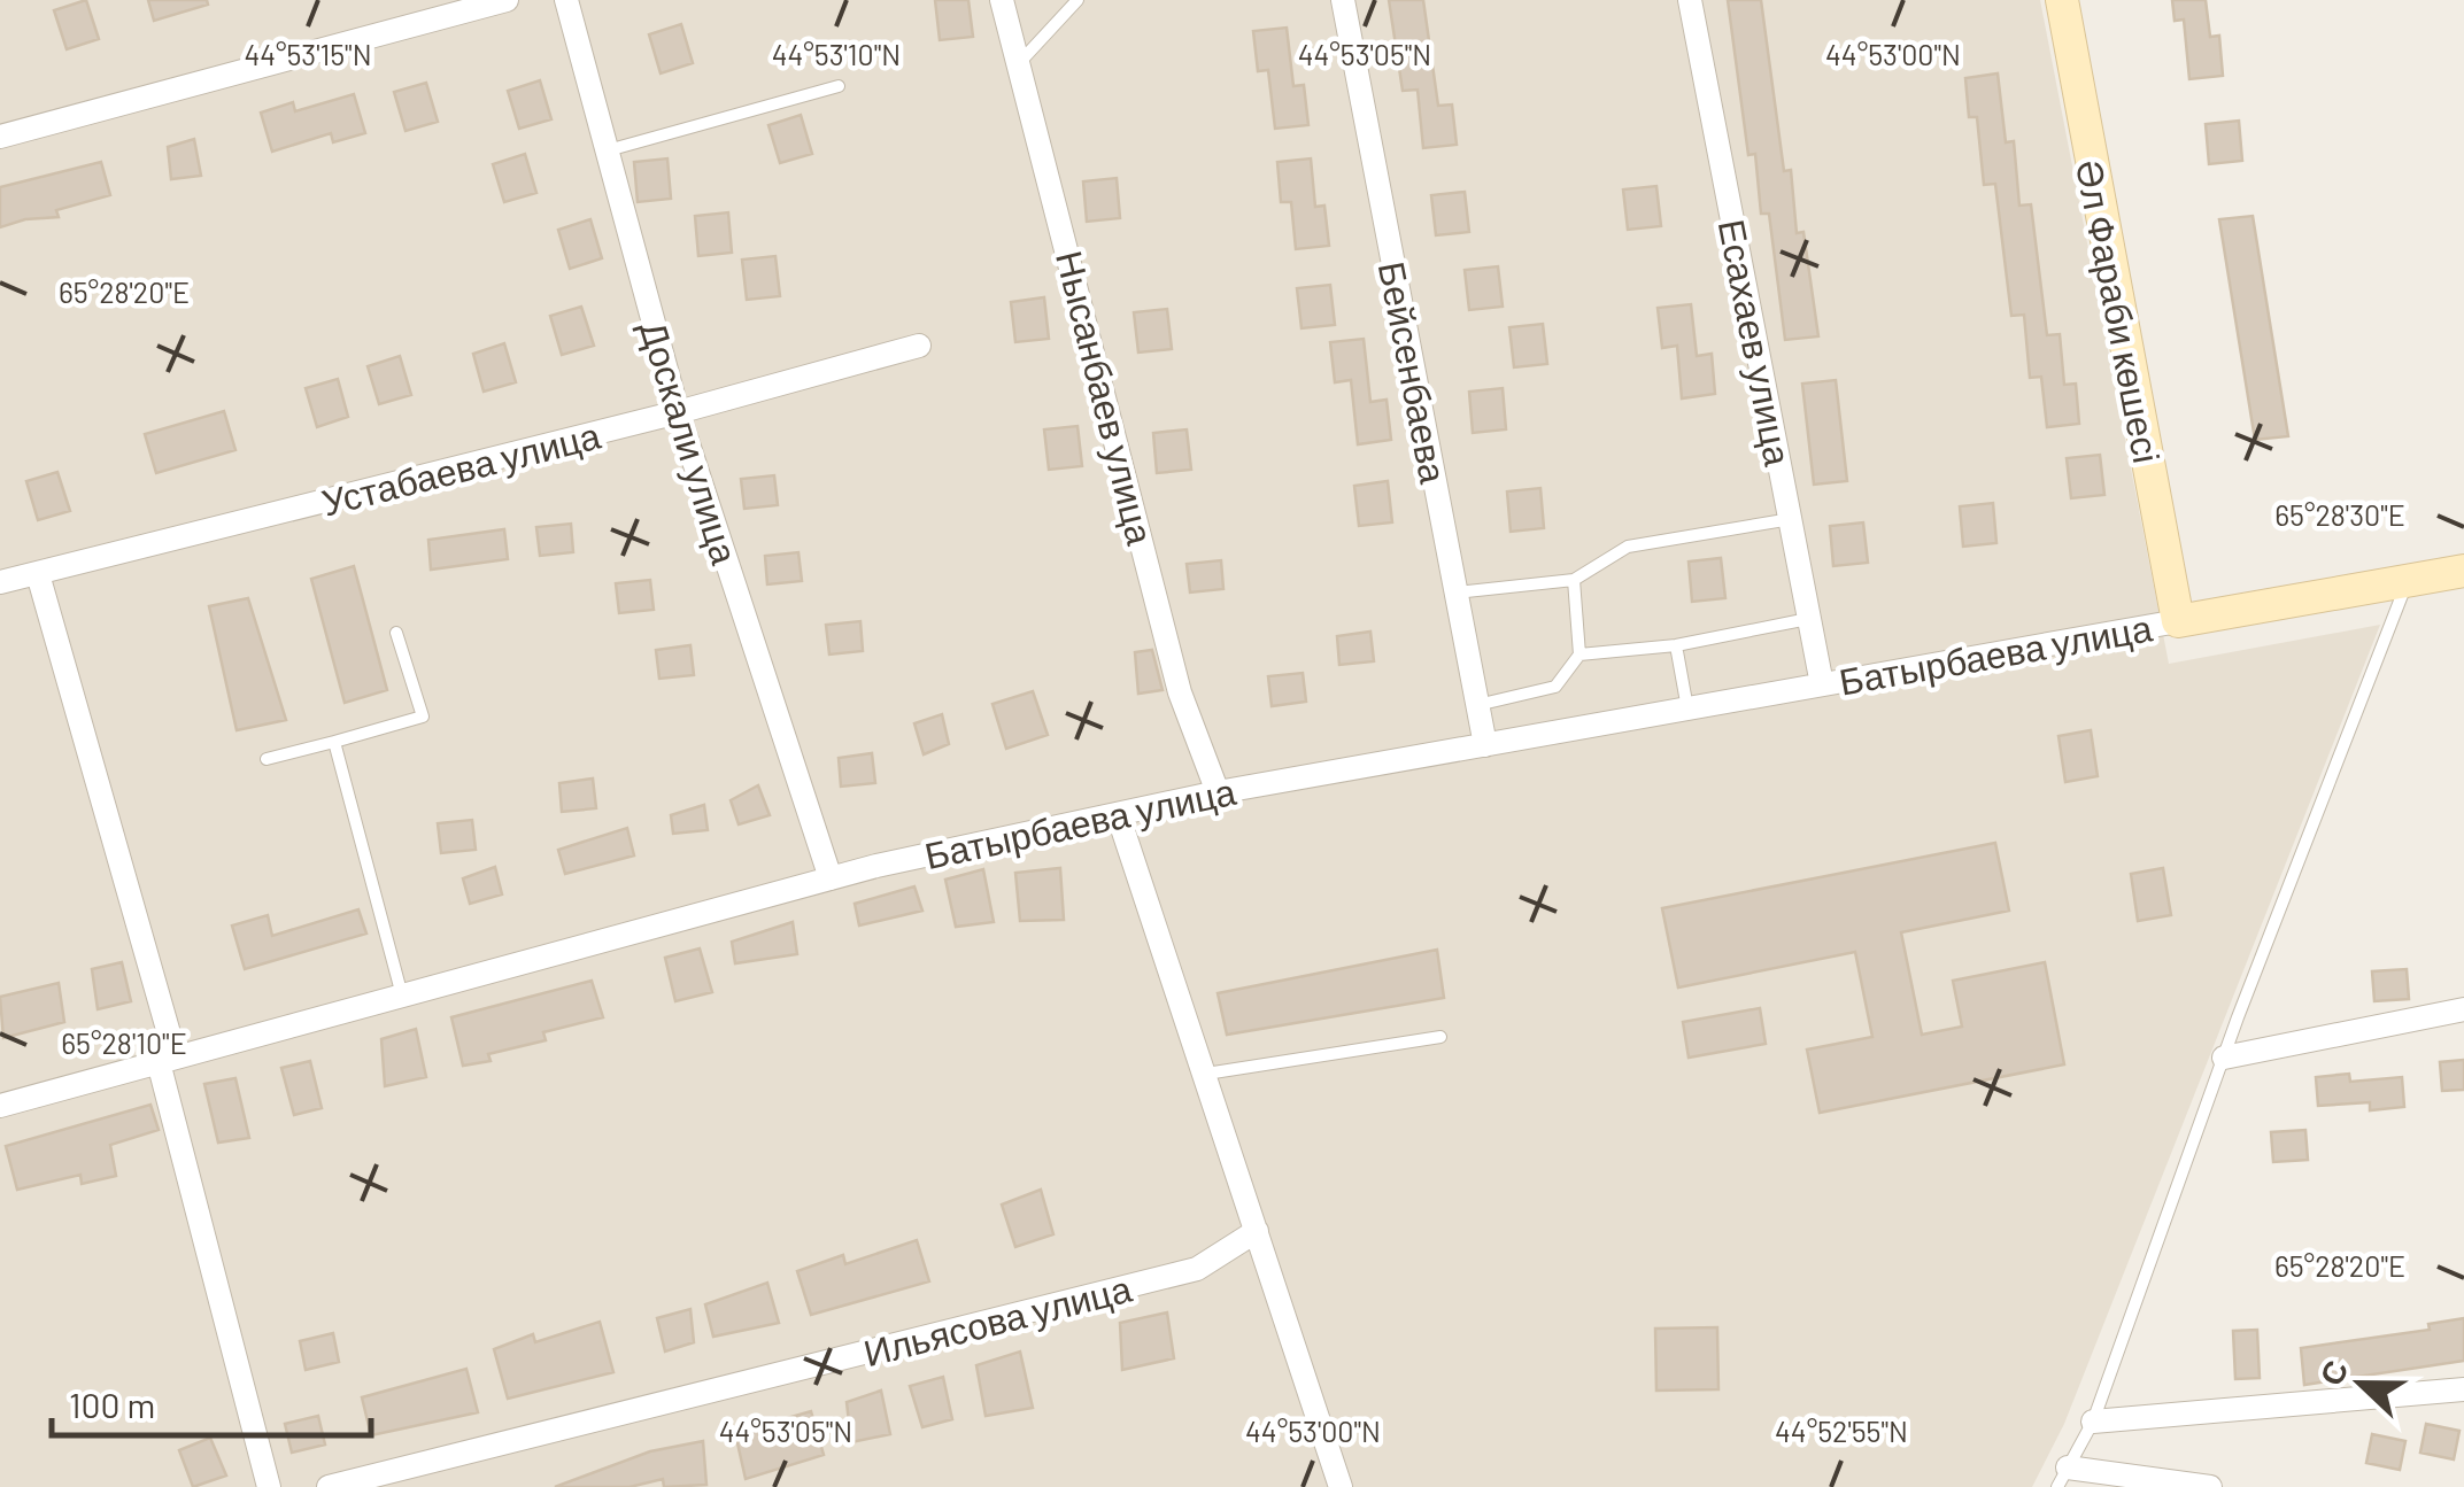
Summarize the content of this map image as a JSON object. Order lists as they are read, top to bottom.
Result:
{
  "streets": {
    "street": [
      "Әл Фараби көшесі",
      "Есахаев улица",
      "Бейсенбаева",
      "Нысанбаев улица",
      "Доскали улица",
      "Устабаева улица",
      "Батырбаева улица",
      "Ильясова улица"
    ]
  },
  "crossings": [
    ["Әл Фараби көшесі", "Батырбаева улица"],
    ["Есахаев улица", "Батырбаева улица"],
    ["Бейсенбаева", "Батырбаева улица"],
    ["Нысанбаев улица", "Батырбаева улица"],
    ["Доскали улица", "Устабаева улица"],
    ["Доскали улица", "Батырбаева улица"]
  ],
  "scale_bar": "100 m",
  "north": "left",
  "coordinates": [
    "44°53'15\"N",
    "44°53'10\"N",
    "44°53'00\"N",
    "44°53'05\"N",
    "65°28'20\"E",
    "65°28'30\"E",
    "65°28'10\"E",
    "44°52'55\"N"
  ]
}
